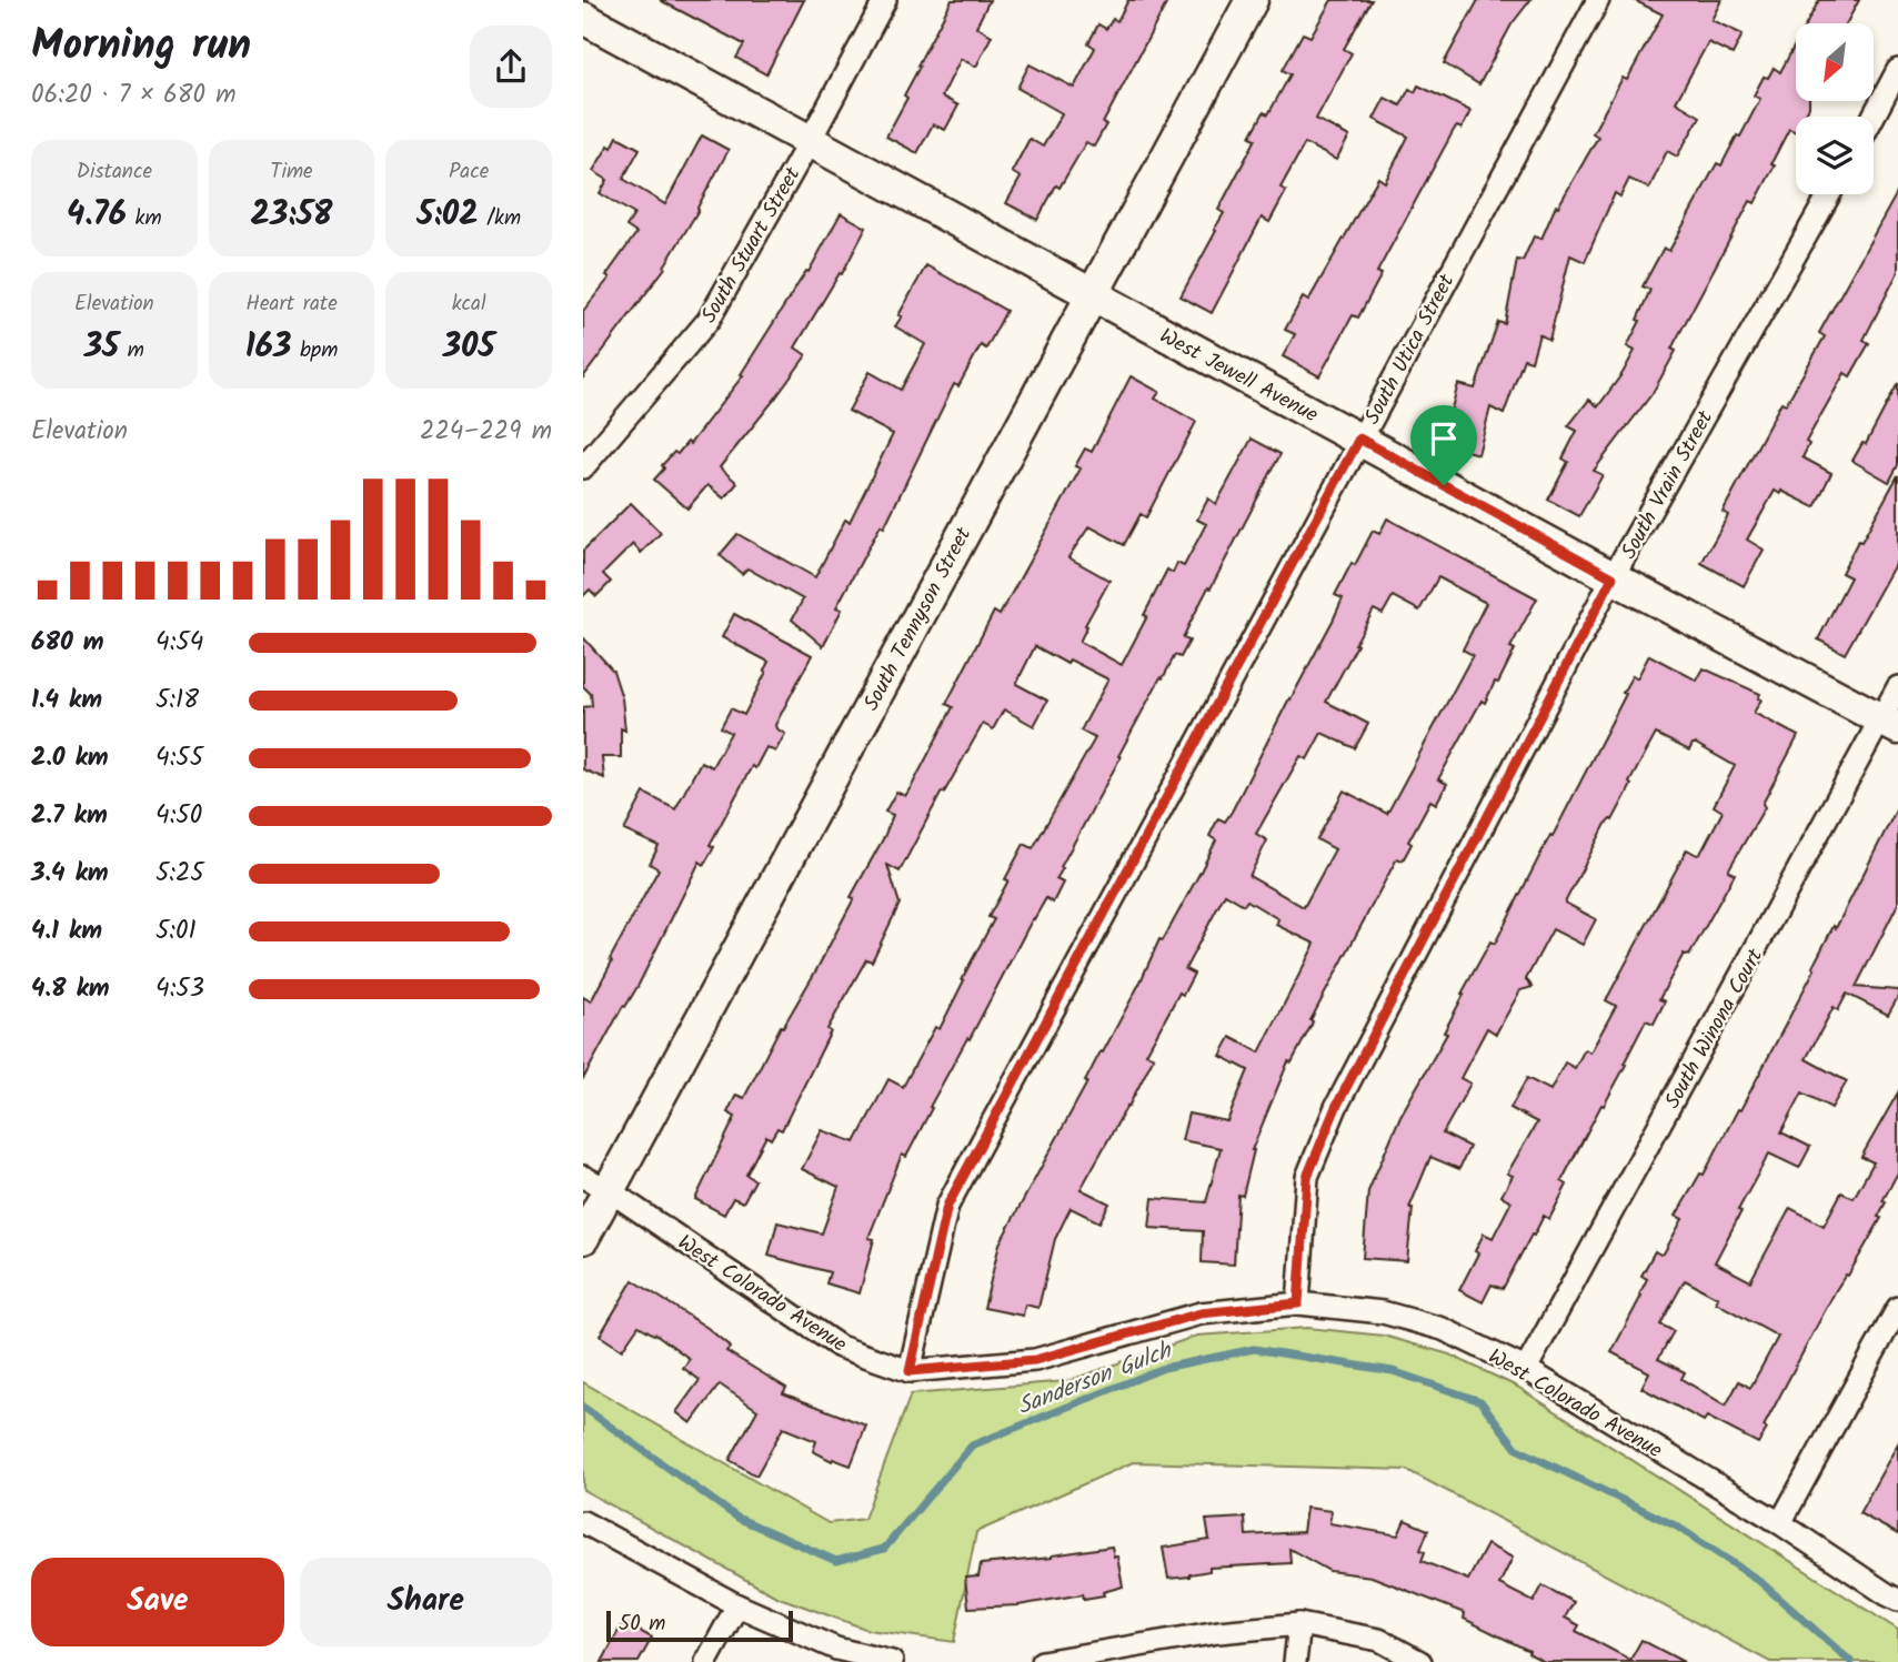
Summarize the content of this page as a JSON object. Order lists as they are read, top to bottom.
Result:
{
  "streets": {
    "main road": ["West Jewell Avenue", "South Tennyson Street"],
    "street": [
      "South Stuart Street",
      "South Utica Street",
      "South Vrain Street",
      "South Winona Court",
      "West Colorado Avenue"
    ]
  },
  "crossings": [
    ["South Stuart Street", "West Jewell Avenue"],
    ["South Utica Street", "West Jewell Avenue"],
    ["South Utica Street", "West Colorado Avenue"],
    ["West Jewell Avenue", "South Vrain Street"],
    ["West Jewell Avenue", "South Tennyson Street"],
    ["West Jewell Avenue", "South Winona Court"],
    ["South Vrain Street", "West Colorado Avenue"],
    ["South Tennyson Street", "West Colorado Avenue"],
    ["South Winona Court", "West Colorado Avenue"]
  ],
  "water": ["Sanderson Gulch"],
  "scale_bar": "50 m",
  "north": "bottom left",
  "page": {
    "heading": ["Morning run", "06:20 · 7 × 680 m"],
    "stats": [
      ["Distance", "4.76 km"],
      ["Time", "23:58"],
      ["Pace", "5:02 /km"],
      ["Elevation", "35 m"],
      ["Heart rate", "163 bpm"],
      ["kcal", "305"]
    ],
    "chart": ["Elevation", "224–229 m"],
    "list": [
      {
        "name": "680 m",
        "note": "4:54"
      },
      {
        "name": "1.4 km",
        "note": "5:18"
      },
      {
        "name": "2.0 km",
        "note": "4:55"
      },
      {
        "name": "2.7 km",
        "note": "4:50"
      },
      {
        "name": "3.4 km",
        "note": "5:25"
      },
      {
        "name": "4.1 km",
        "note": "5:01"
      },
      {
        "name": "4.8 km",
        "note": "4:53"
      }
    ],
    "buttons": ["Save", "Share"],
    "scale": "50 m"
  }
}
